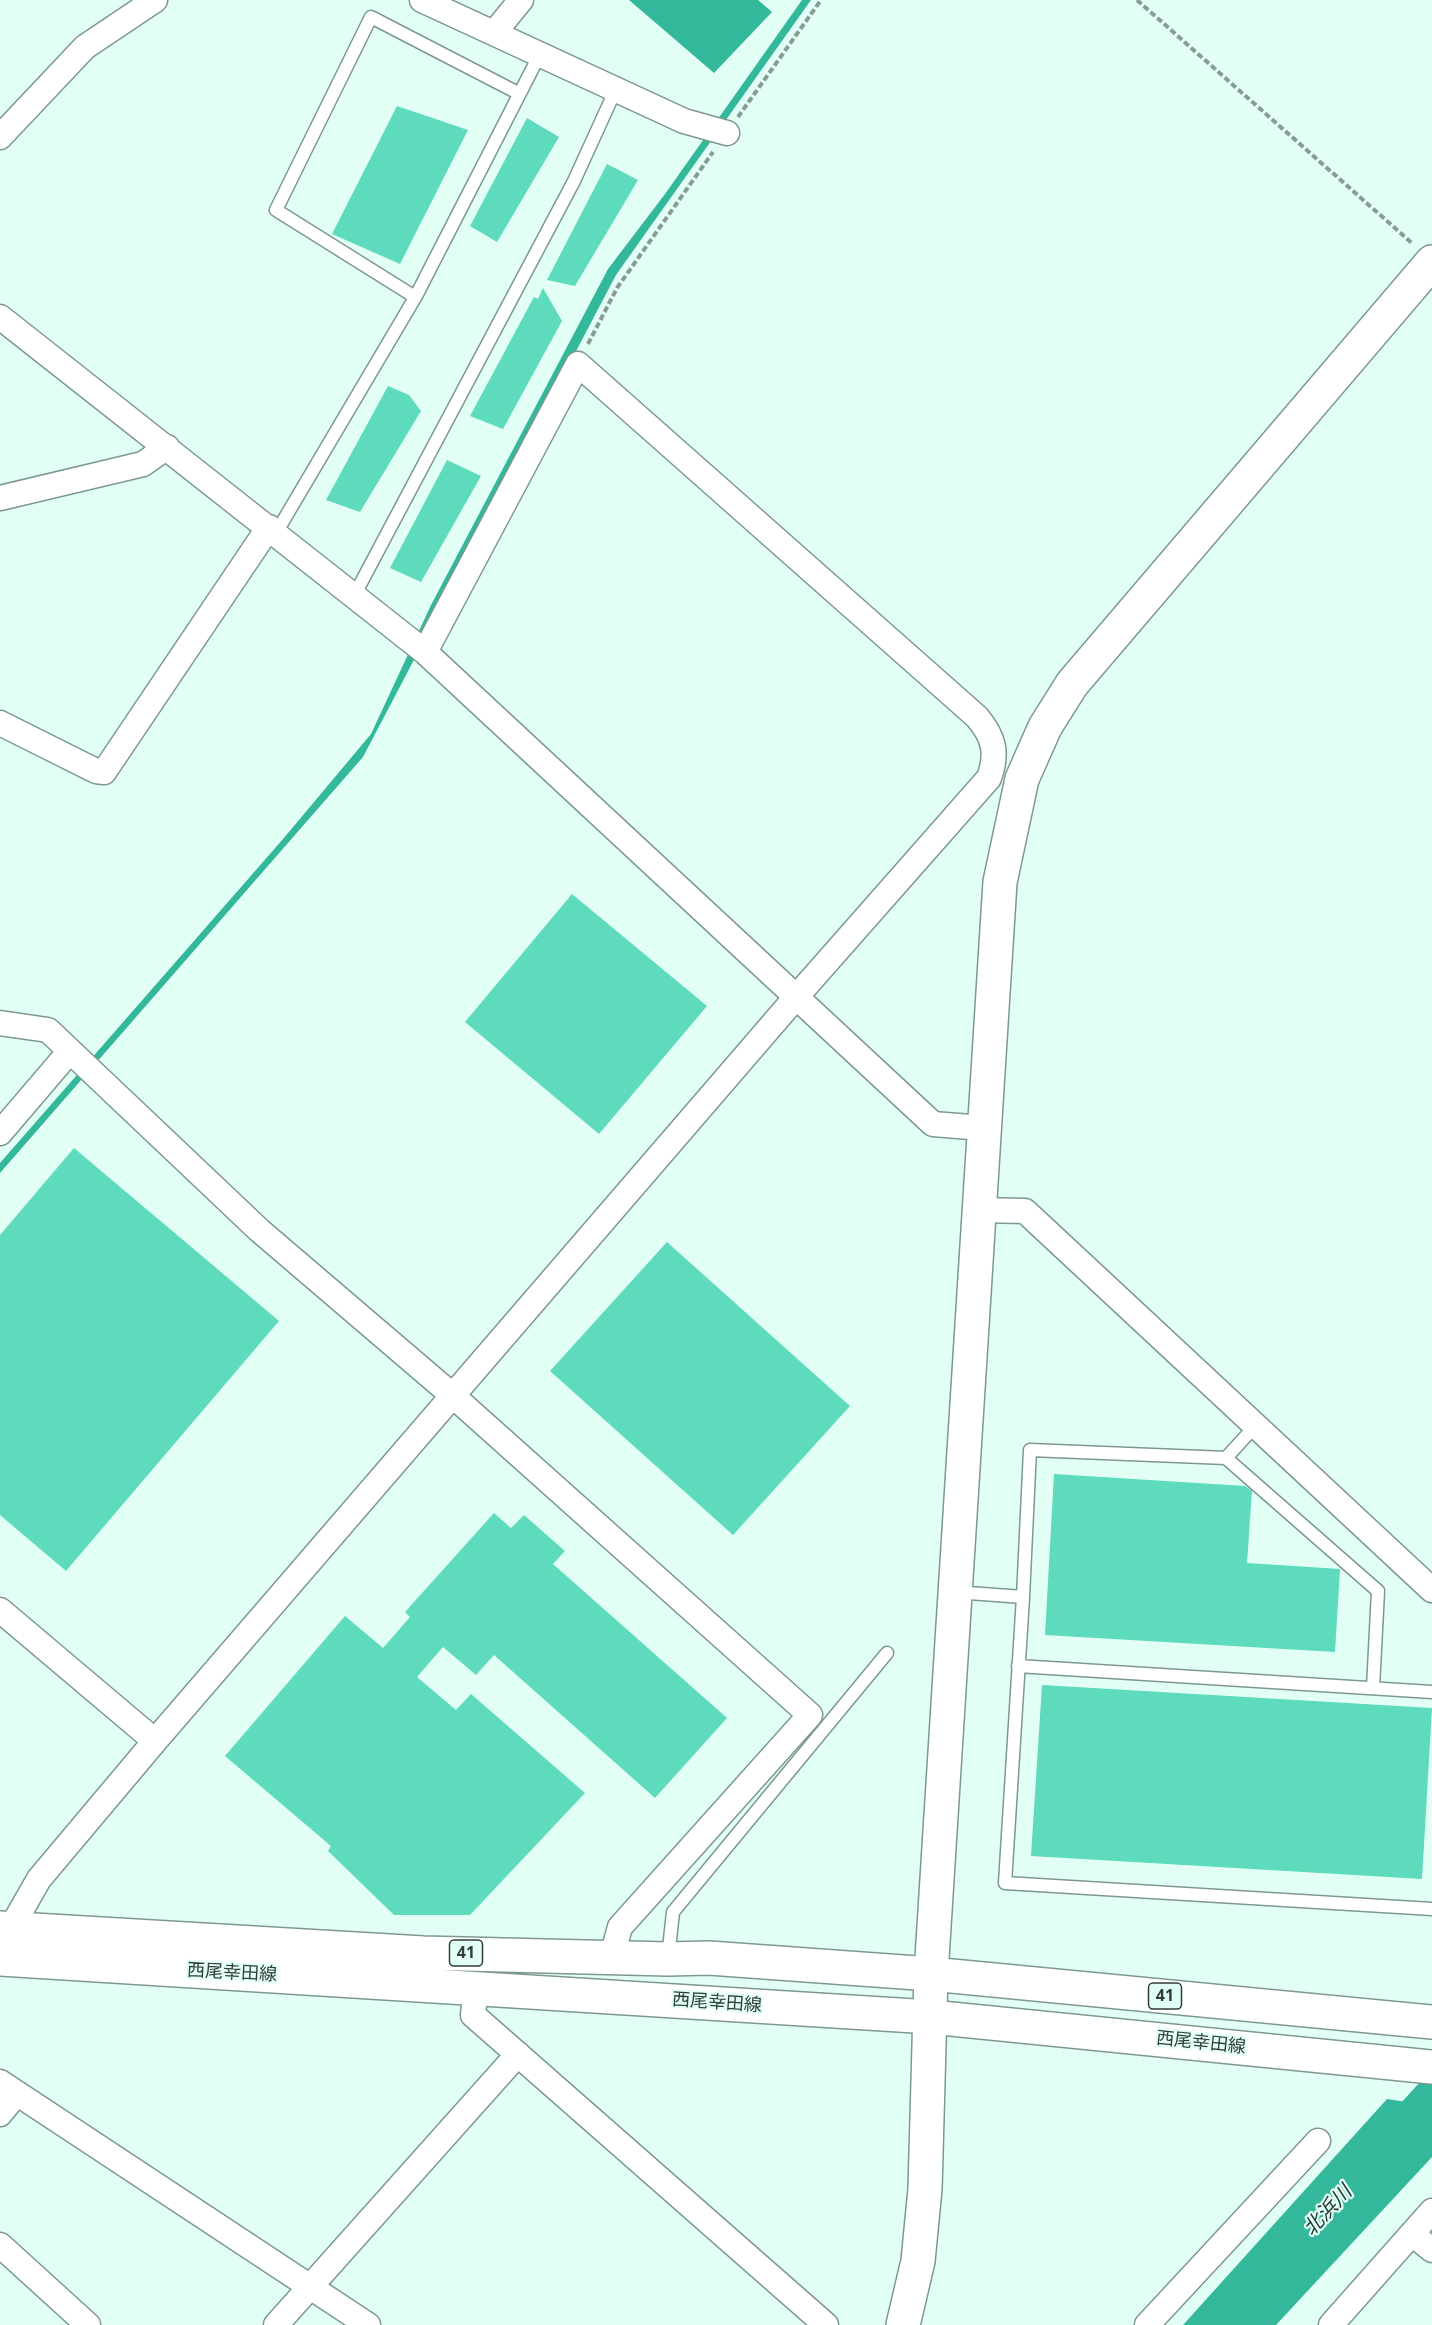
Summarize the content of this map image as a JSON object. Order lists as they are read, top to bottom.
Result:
{
  "streets": {
    "main road": ["41", "西尾幸田線"]
  },
  "water": ["北浜川"]
}
